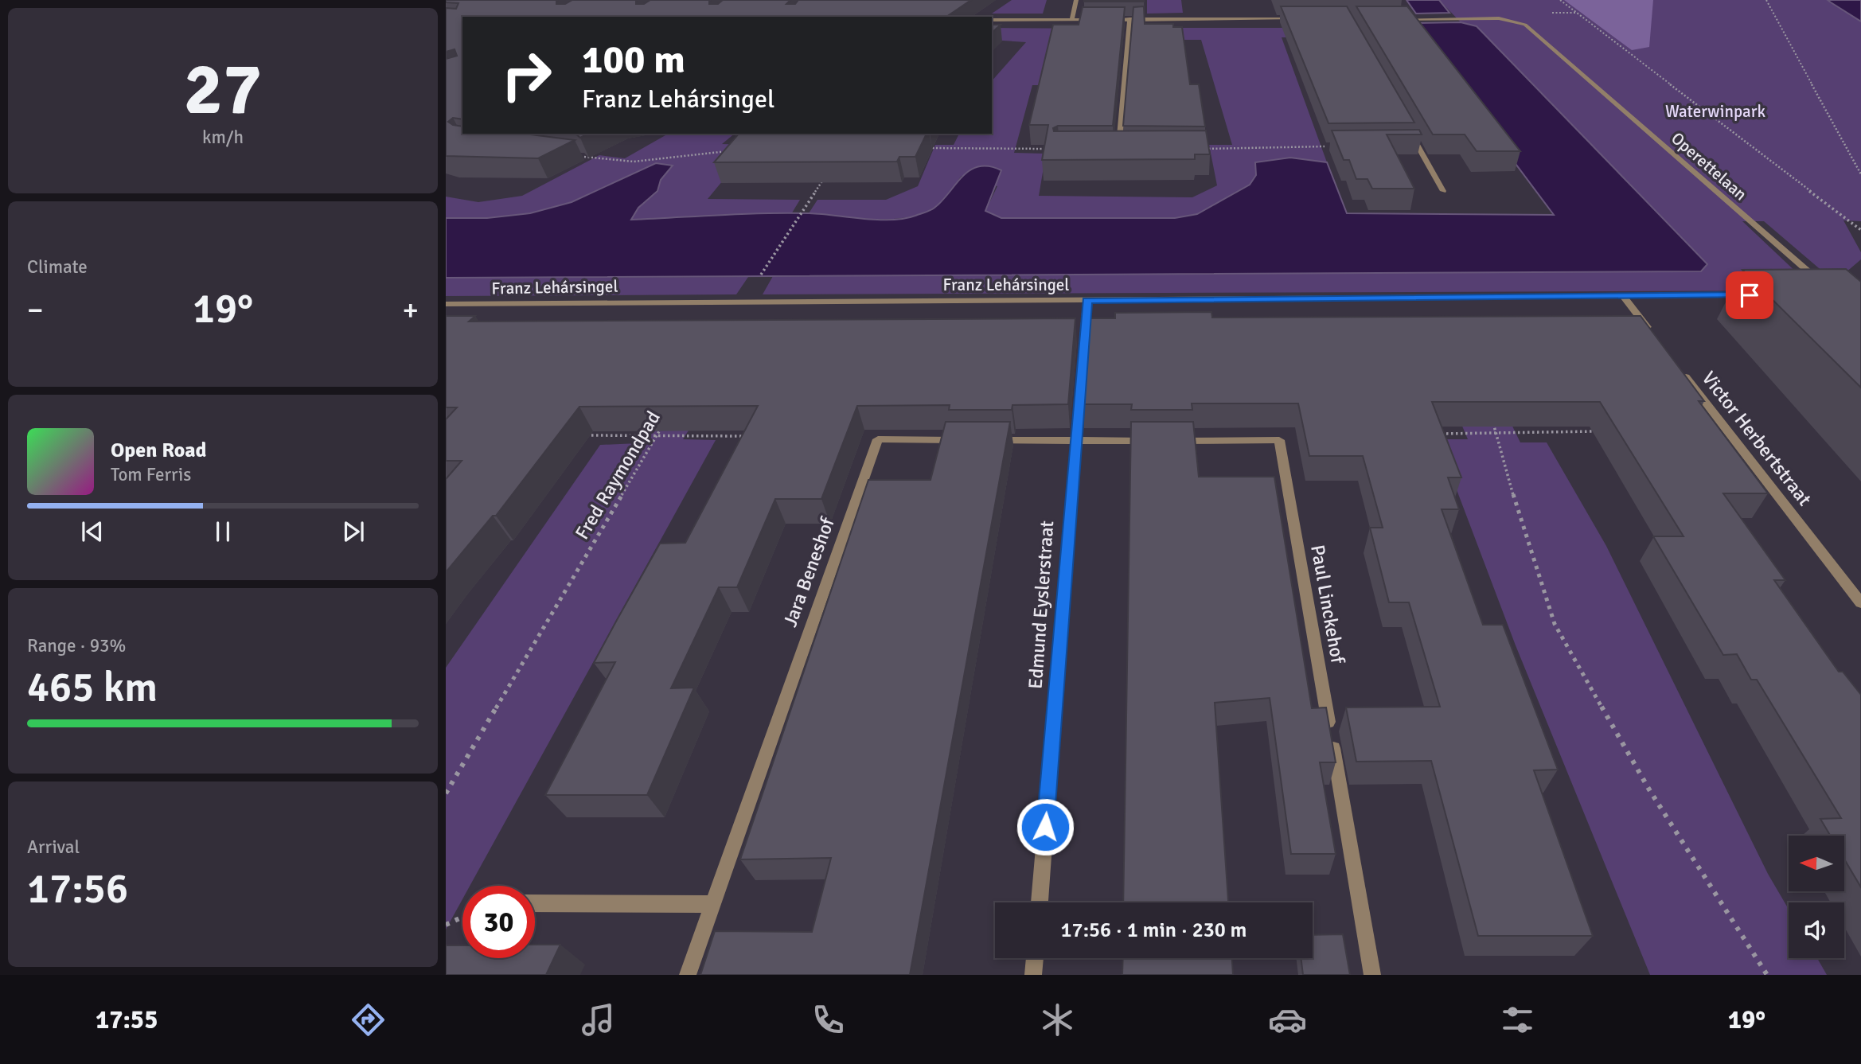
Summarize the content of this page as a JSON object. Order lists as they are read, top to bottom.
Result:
{
  "streets": {
    "street": [
      "Operettelaan",
      "Franz Lehársingel",
      "Victor Herbertstraat",
      "Jara Beneshof",
      "Paul Linckehof",
      "Edmund Eyslerstraat"
    ],
    "path": ["Fred Raymondpad"]
  },
  "crossings": [
    ["Franz Lehársingel", "Edmund Eyslerstraat"],
    ["Paul Linckehof", "Edmund Eyslerstraat"]
  ],
  "parks": ["Waterwinpark"],
  "north": "left",
  "page": {
    "tile": [
      ["27", "km/h"],
      "Climate",
      ["Range · 93%", "465 km"],
      ["Arrival", "17:56"]
    ],
    "turn": ["100 m", "Franz Lehársingel"],
    "heat": ["−", "19°", "+"],
    "song": ["Open Road", "Tom Ferris"],
    "limit": "30",
    "trip": "17:56 · 1 min · 230 m",
    "tabs": ["17:55", "19°"]
  }
}
